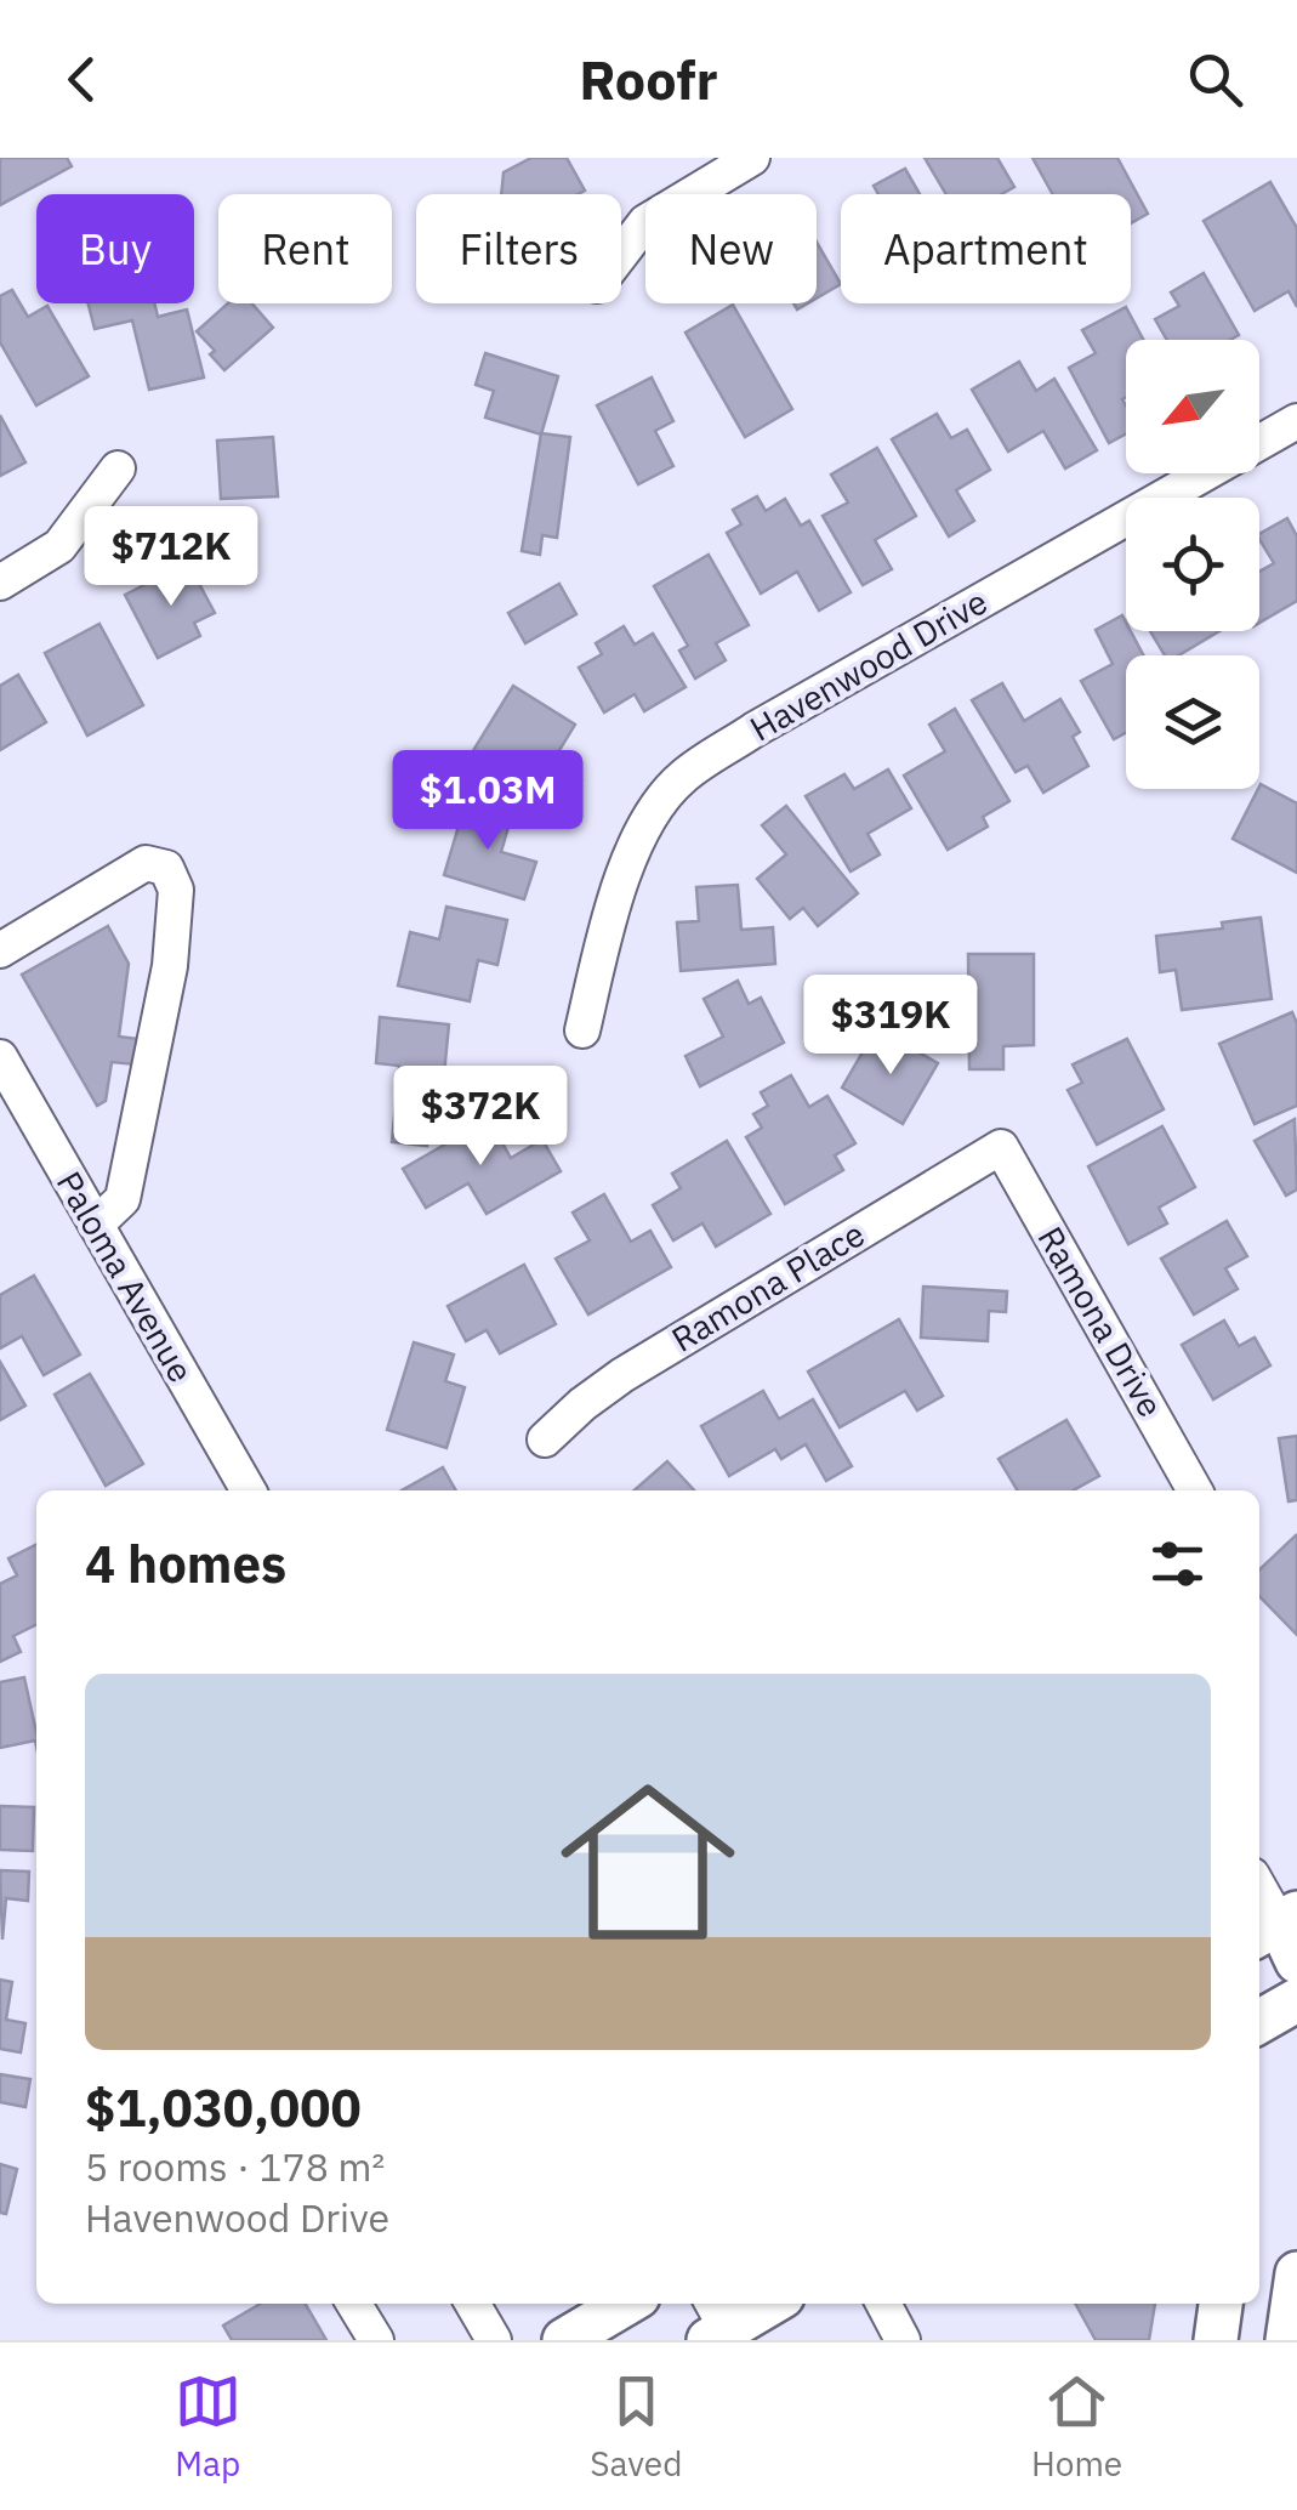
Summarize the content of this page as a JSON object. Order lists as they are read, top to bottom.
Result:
{
  "streets": {
    "street": [
      "Havenwood Drive",
      "Paloma Avenue",
      "Ramona Place",
      "Ramona Drive"
    ]
  },
  "crossings": [
    ["Ramona Place", "Ramona Drive"]
  ],
  "north": "bottom left",
  "page": {
    "header": "Roofr",
    "chip": [
      "Buy",
      "Rent",
      "Filters",
      "New",
      "Apartment"
    ],
    "price": [
      "$712K",
      "$1.03M",
      "$319K",
      "$372K"
    ],
    "heading": "4 homes",
    "list": [
      {
        "name": "$1,030,000",
        "note": "5 rooms · 178 m² · Havenwood Drive"
      }
    ],
    "tabs": ["Map", "Saved", "Home"]
  }
}
